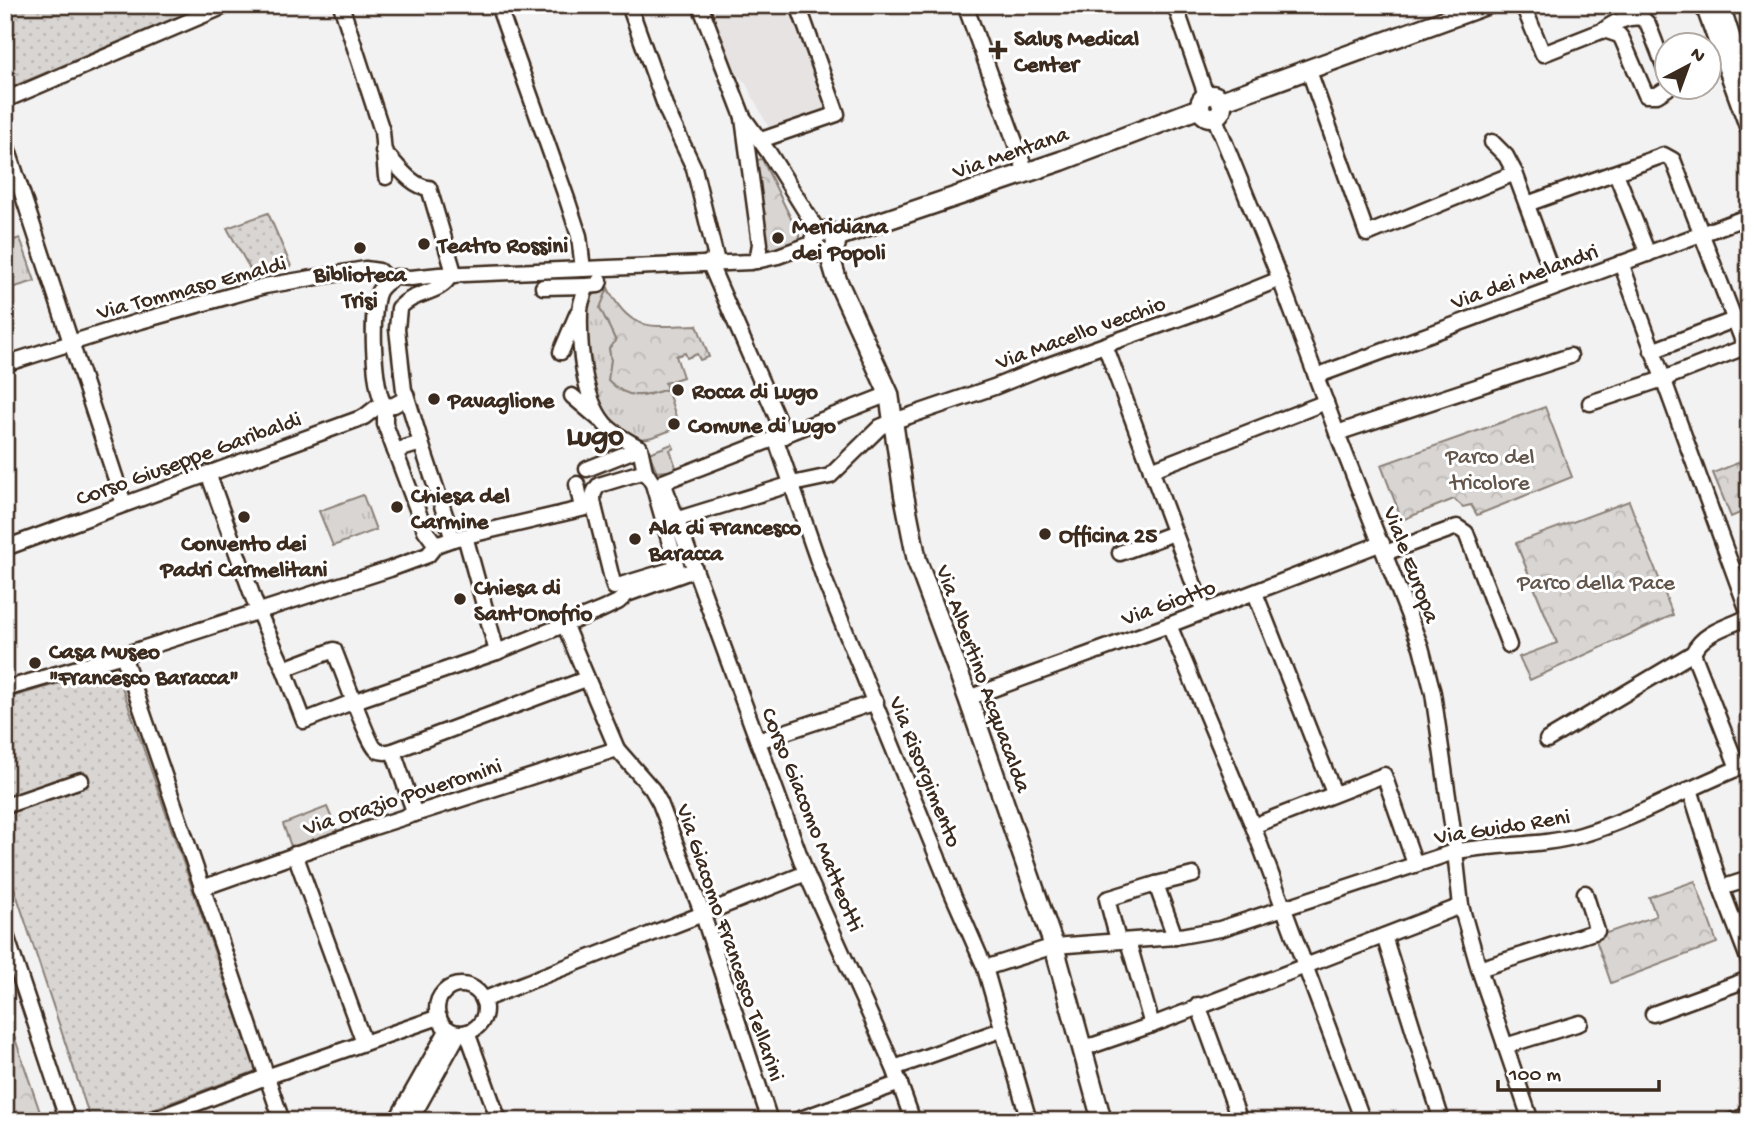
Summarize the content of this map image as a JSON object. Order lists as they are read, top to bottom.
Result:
{
  "streets": {
    "main road": ["Via Mentana", "Via Albertino Acquacalda"],
    "street": [
      "Via dei Melandri",
      "Via Tommaso Emaldi",
      "Via Macello vecchio",
      "Corso Giuseppe Garibaldi",
      "Viale Europa",
      "Via Giotto",
      "Via Risorgimento",
      "Via Orazio Poveromini",
      "Corso Giacomo Matteotti",
      "Via Guido Reni",
      "Via Giacomo Francesco Tellarini"
    ]
  },
  "crossings": [
    ["Via Mentana", "Viale Europa"],
    ["Via Mentana", "Via Albertino Acquacalda"],
    ["Via dei Melandri", "Viale Europa"],
    ["Via Macello vecchio", "Viale Europa"],
    ["Via Macello vecchio", "Via Albertino Acquacalda"],
    ["Via Macello vecchio", "Via Risorgimento"],
    ["Via Macello vecchio", "Corso Giacomo Matteotti"],
    ["Viale Europa", "Via Giotto"],
    ["Viale Europa", "Via Guido Reni"],
    ["Via Giotto", "Via Albertino Acquacalda"],
    ["Via Albertino Acquacalda", "Via Guido Reni"],
    ["Via Risorgimento", "Via Guido Reni"],
    ["Via Orazio Poveromini", "Via Giacomo Francesco Tellarini"]
  ],
  "districts": ["Lugo"],
  "parks": ["Parco del tricolore", "Parco della Pace"],
  "places": {
    "health": ["Salus Medical Center"],
    "other": [
      "Meridiana dei Popoli",
      "Teatro Rossini",
      "Biblioteca Trisi",
      "Rocca di Lugo",
      "Pavaglione",
      "Comune di Lugo",
      "Chiesa del Carmine",
      "Convento dei Padri Carmelitani",
      "Officina 25",
      "Ala di Francesco Baracca",
      "Chiesa di Sant'Onofrio",
      "Casa Museo \"Francesco Baracca\""
    ]
  },
  "scale_bar": "100 m",
  "north": "top right"
}
